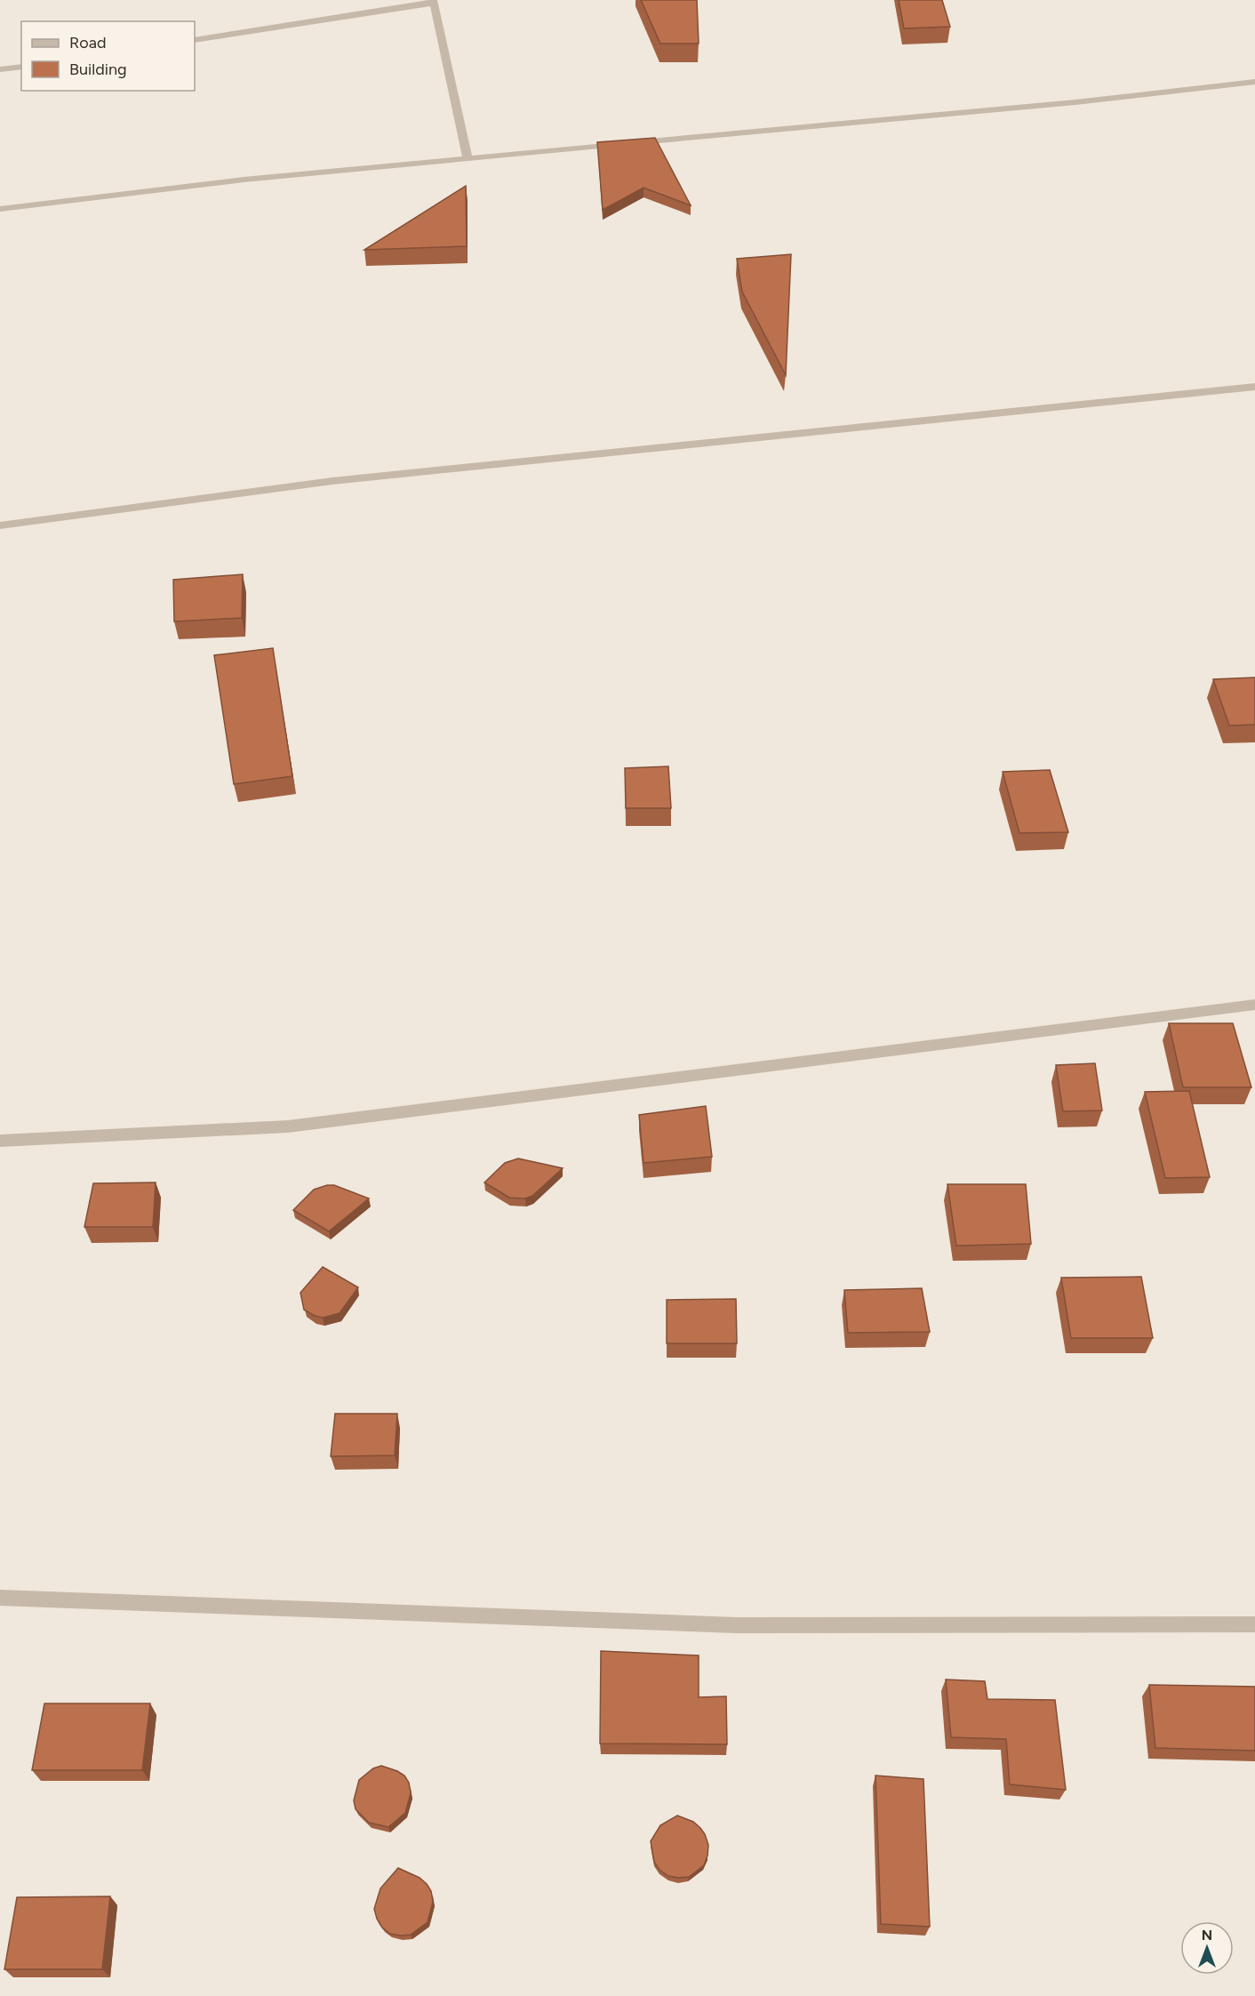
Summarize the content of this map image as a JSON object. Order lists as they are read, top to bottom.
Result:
{
  "legend": ["Road", "Building"],
  "north": "top"
}
